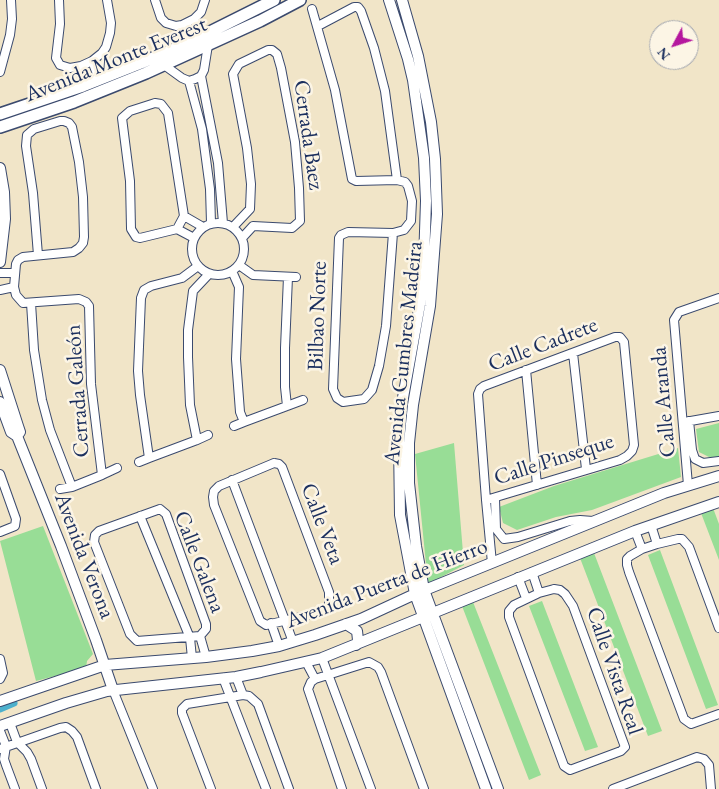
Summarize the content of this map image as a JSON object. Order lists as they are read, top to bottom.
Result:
{
  "streets": {
    "main road": ["Avenida Monte Everest"],
    "street": [
      "Cerrada Baez",
      "Bilbao Norte",
      "Calle Cadrete",
      "Avenida Cumbres Madeira",
      "Cerrada Galeón",
      "Calle Aranda",
      "Calle Pinseque",
      "Calle Veta",
      "Avenida Verona",
      "Calle Galena",
      "Avenida Puerta de Hierro",
      "Calle Vista Real"
    ]
  },
  "crossings": [
    ["Calle Cadrete", "Calle Pinseque"],
    ["Avenida Cumbres Madeira", "Avenida Puerta de Hierro"],
    ["Calle Aranda", "Avenida Puerta de Hierro"],
    ["Avenida Verona", "Avenida Puerta de Hierro"]
  ],
  "north": "bottom left"
}
